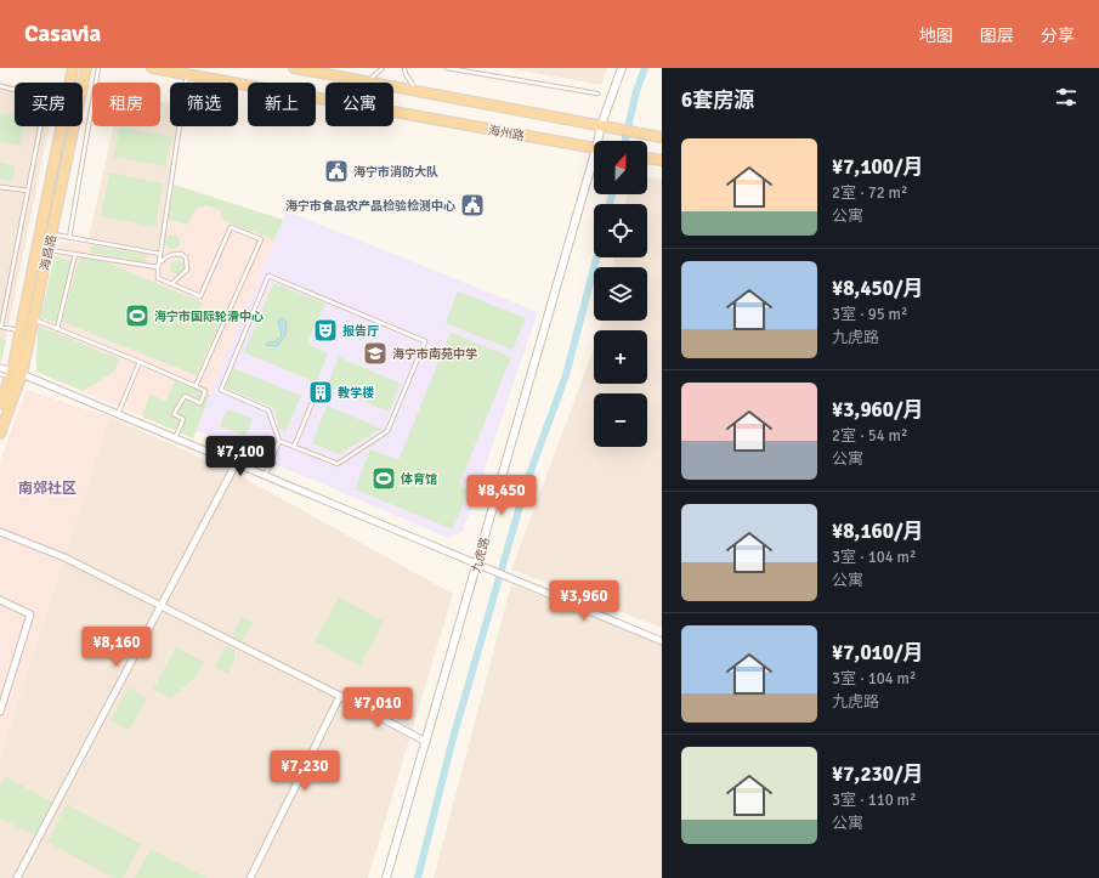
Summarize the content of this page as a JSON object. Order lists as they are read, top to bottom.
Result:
{
  "streets": {
    "main road": ["海州路", "海昌路"],
    "street": ["九虎路"]
  },
  "crossings": [
    ["海州路", "九虎路"]
  ],
  "districts": ["南郊社区"],
  "places": {
    "public building": ["海宁市消防大队", "海宁市食品农产品检验检测中心"],
    "sports": ["海宁市国际轮滑中心", "体育馆"],
    "theatre": ["报告厅"],
    "school or university": ["海宁市南苑中学"],
    "building": ["教学楼"]
  },
  "north": "top",
  "page": {
    "header": "Casavia",
    "nav": ["地图", "图层", "分享"],
    "heading": "6套房源",
    "chip": [
      "买房",
      "租房",
      "筛选",
      "新上",
      "公寓"
    ],
    "list": [
      {
        "name": "¥7,100/月",
        "note": "2室 · 72 m² · 公寓"
      },
      {
        "name": "¥8,450/月",
        "note": "3室 · 95 m² · 九虎路"
      },
      {
        "name": "¥3,960/月",
        "note": "2室 · 54 m² · 公寓"
      },
      {
        "name": "¥8,160/月",
        "note": "3室 · 104 m² · 公寓"
      },
      {
        "name": "¥7,010/月",
        "note": "3室 · 104 m² · 九虎路"
      },
      {
        "name": "¥7,230/月",
        "note": "3室 · 110 m² · 公寓"
      }
    ],
    "map_buttons": ["+", "−"],
    "price": [
      "¥7,100",
      "¥8,450",
      "¥3,960",
      "¥8,160",
      "¥7,010",
      "¥7,230"
    ]
  }
}
